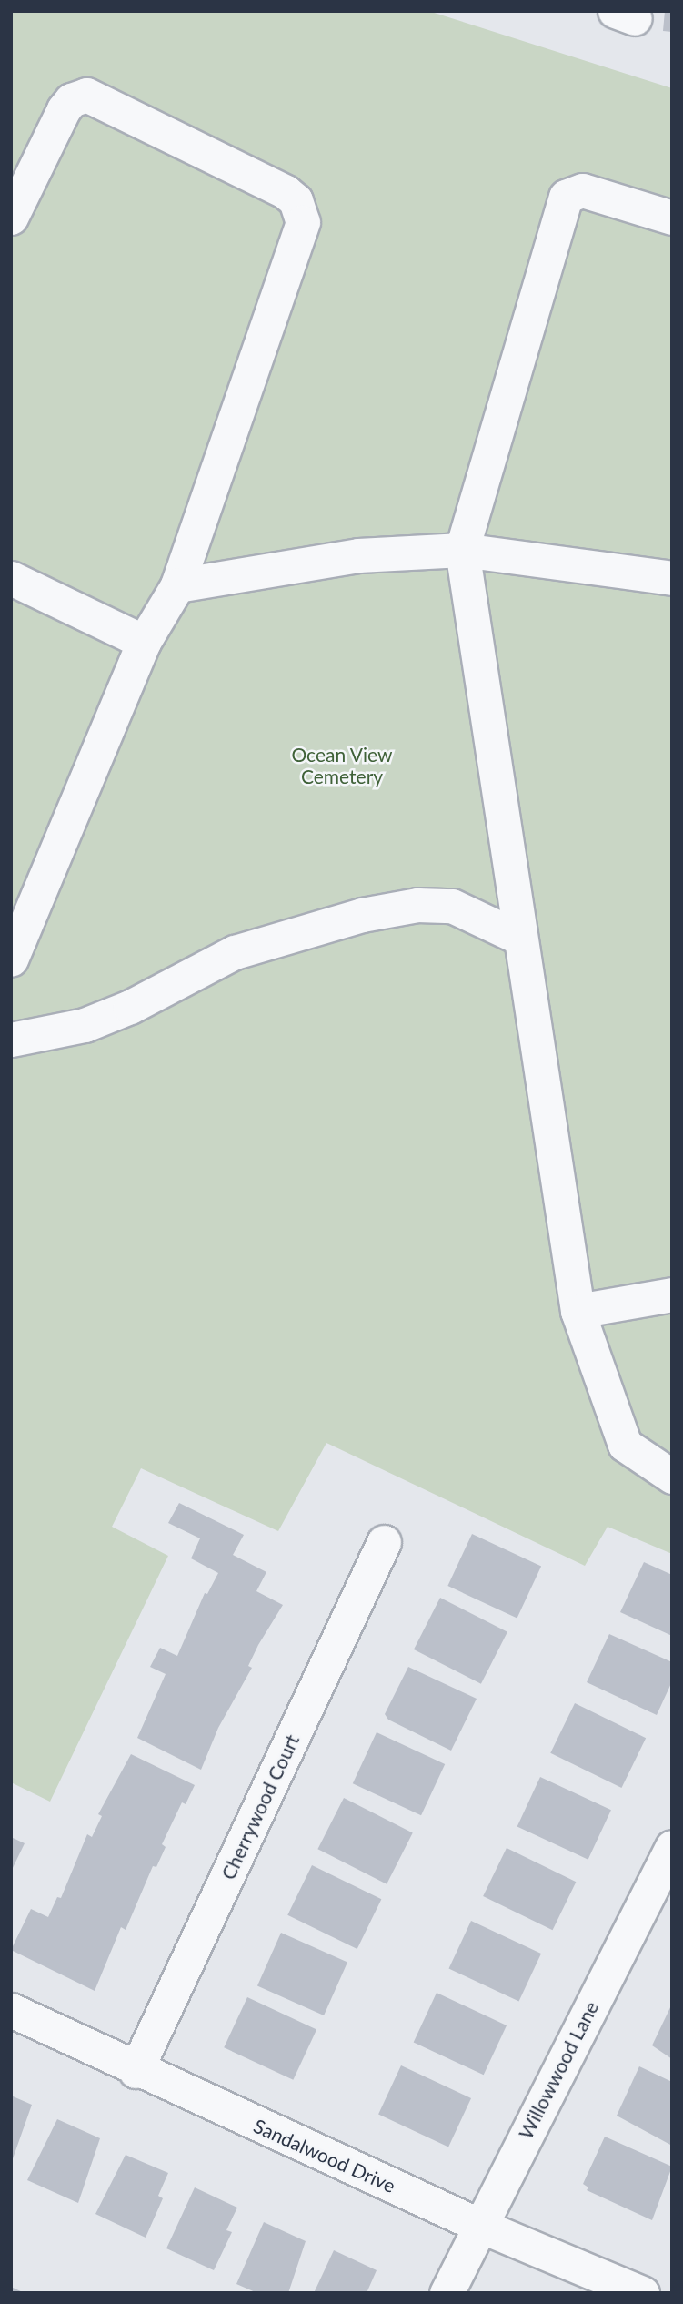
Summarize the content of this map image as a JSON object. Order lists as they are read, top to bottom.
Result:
{
  "streets": {
    "street": ["Cherrywood Court", "Willowwood Lane", "Sandalwood Drive"]
  },
  "crossings": [
    ["Cherrywood Court", "Sandalwood Drive"],
    ["Willowwood Lane", "Sandalwood Drive"]
  ],
  "parks": ["Ocean View Cemetery"]
}
